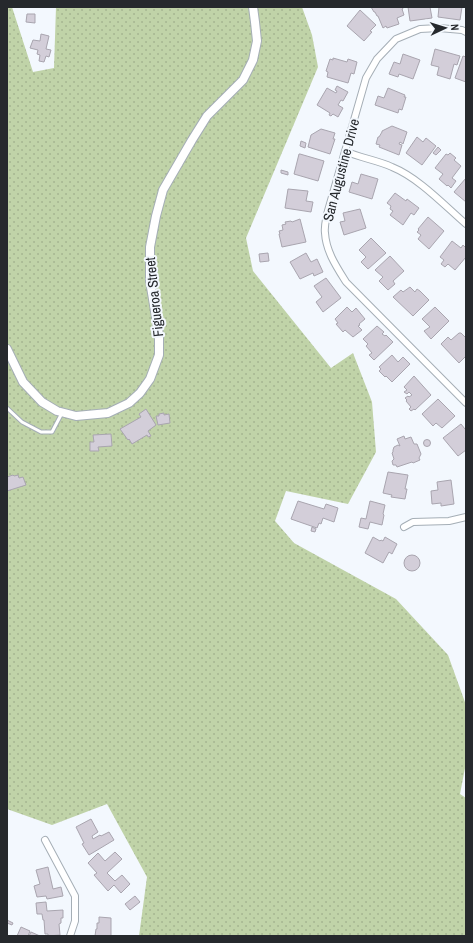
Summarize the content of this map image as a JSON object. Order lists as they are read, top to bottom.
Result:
{
  "streets": {
    "street": ["San Augustine Drive", "Figueroa Street"]
  },
  "north": "right"
}
